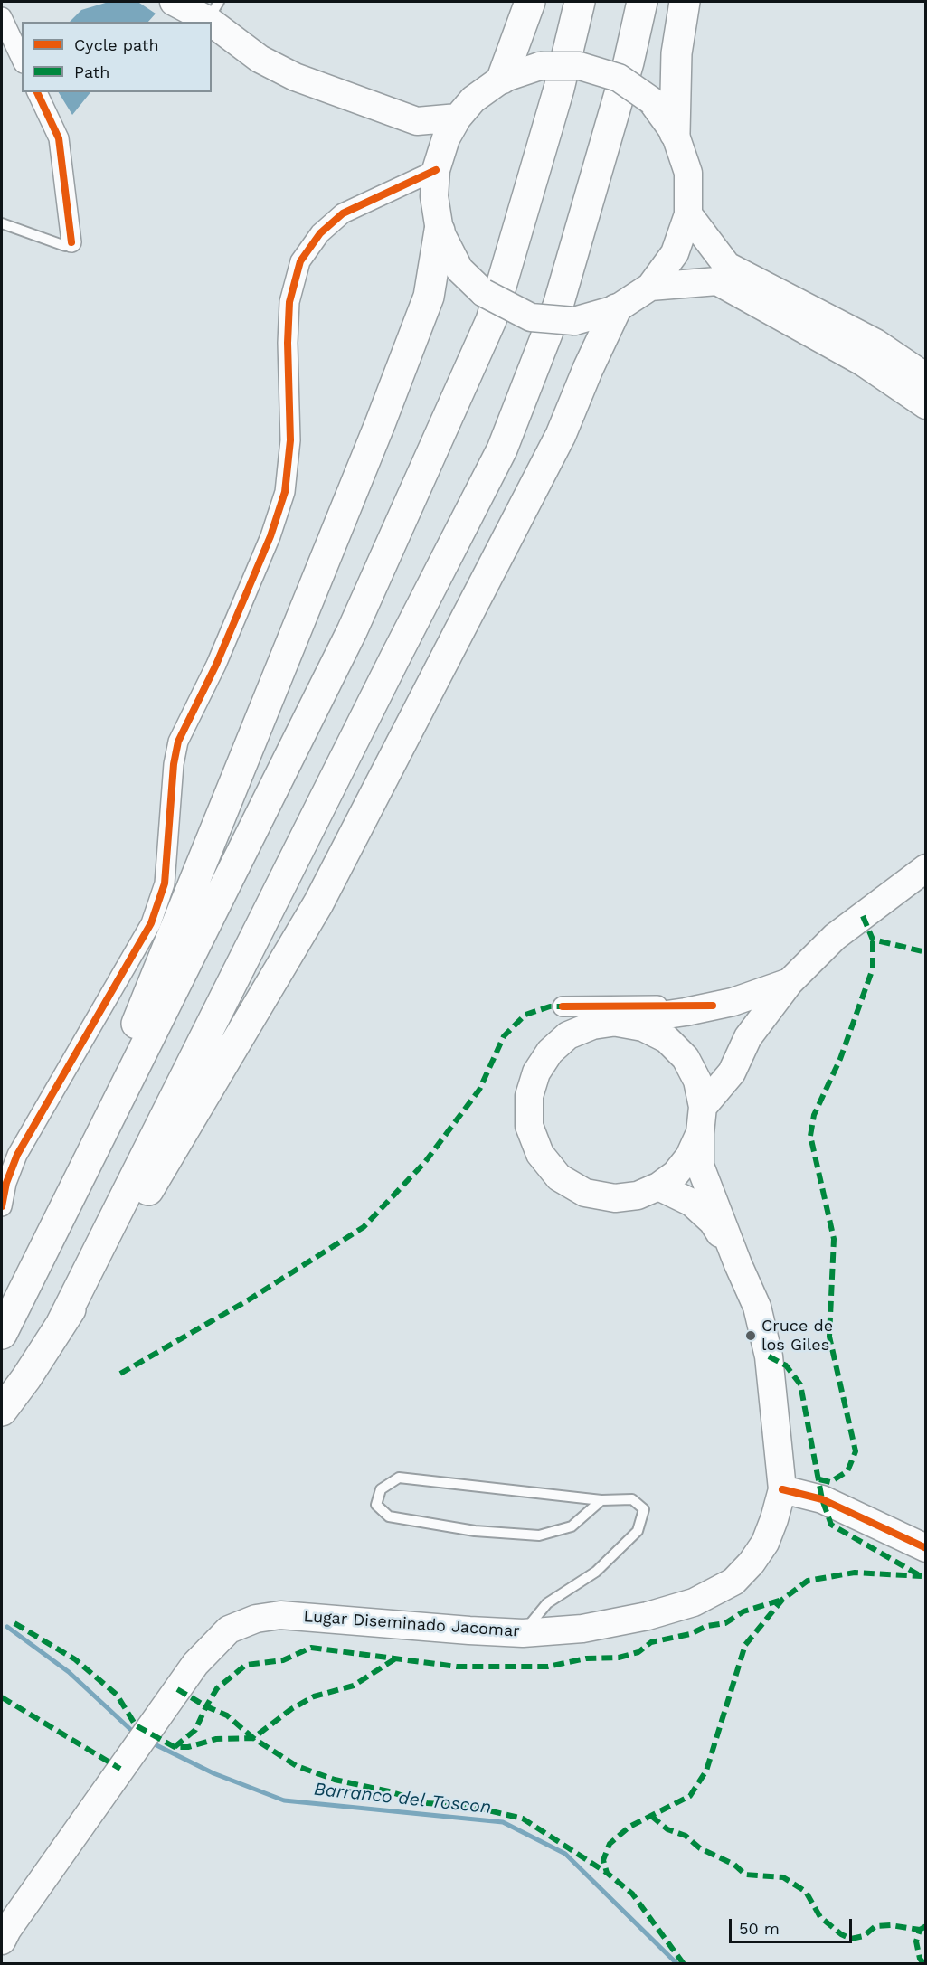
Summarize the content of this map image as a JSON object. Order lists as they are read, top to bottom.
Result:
{
  "streets": {
    "main road": ["Lugar Diseminado Jacomar"]
  },
  "water": ["Barranco del Toscon"],
  "places": ["Cruce de los Giles"],
  "legend": ["Cycle path", "Path"],
  "scale_bar": "50 m"
}
